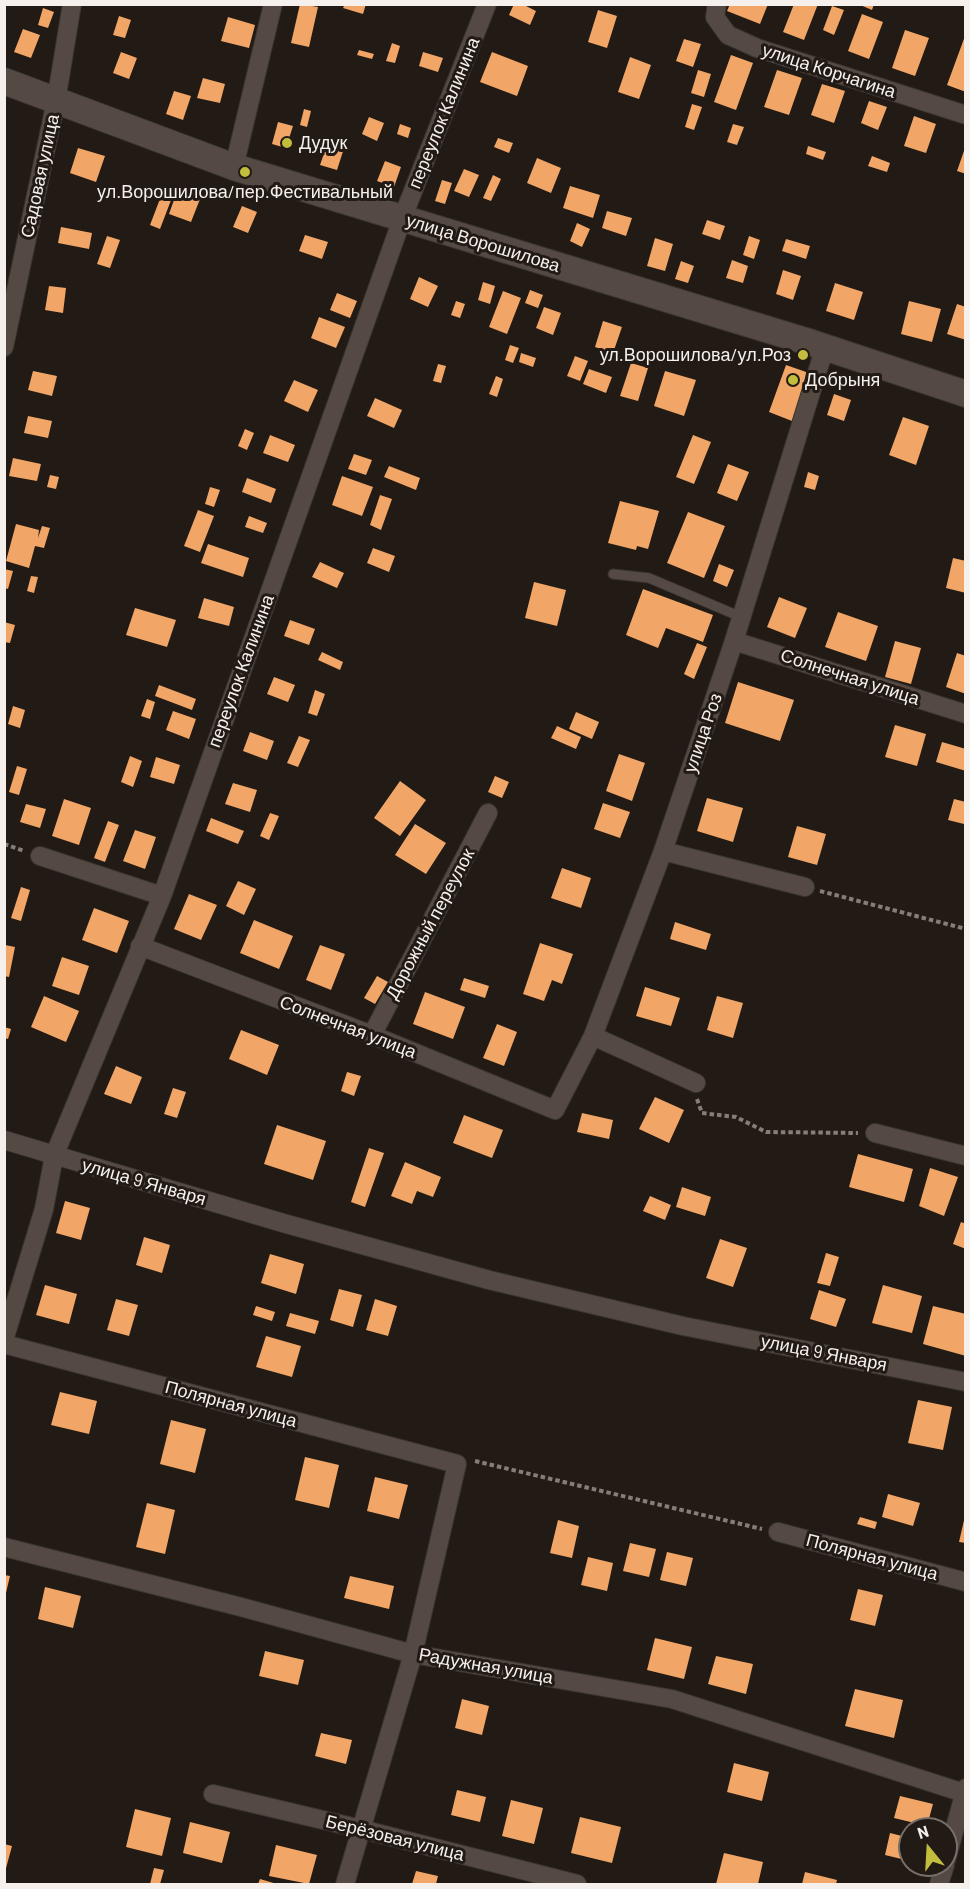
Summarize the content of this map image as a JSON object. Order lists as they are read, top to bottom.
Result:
{
  "streets": {
    "main road": ["улица Ворошилова"],
    "street": [
      "улица Корчагина",
      "переулок Калинина",
      "Садовая улица",
      "Солнечная улица",
      "улица Роз",
      "Дорожный переулок",
      "улица 9 Января",
      "Полярная улица",
      "Радужная улица",
      "Берёзовая улица"
    ]
  },
  "crossings": [
    ["переулок Калинина", "улица Ворошилова"],
    ["переулок Калинина", "Солнечная улица"],
    ["переулок Калинина", "улица 9 Января"],
    ["переулок Калинина", "Полярная улица"],
    ["Садовая улица", "улица Ворошилова"],
    ["улица Ворошилова", "улица Роз"],
    ["Солнечная улица", "улица Роз"],
    ["Солнечная улица", "Дорожный переулок"]
  ],
  "places": [
    "Дудук",
    "ул.Ворошилова/пер.Фестивальный",
    "ул.Ворошилова/ул.Роз",
    "Добрыня"
  ],
  "north": "top"
}
